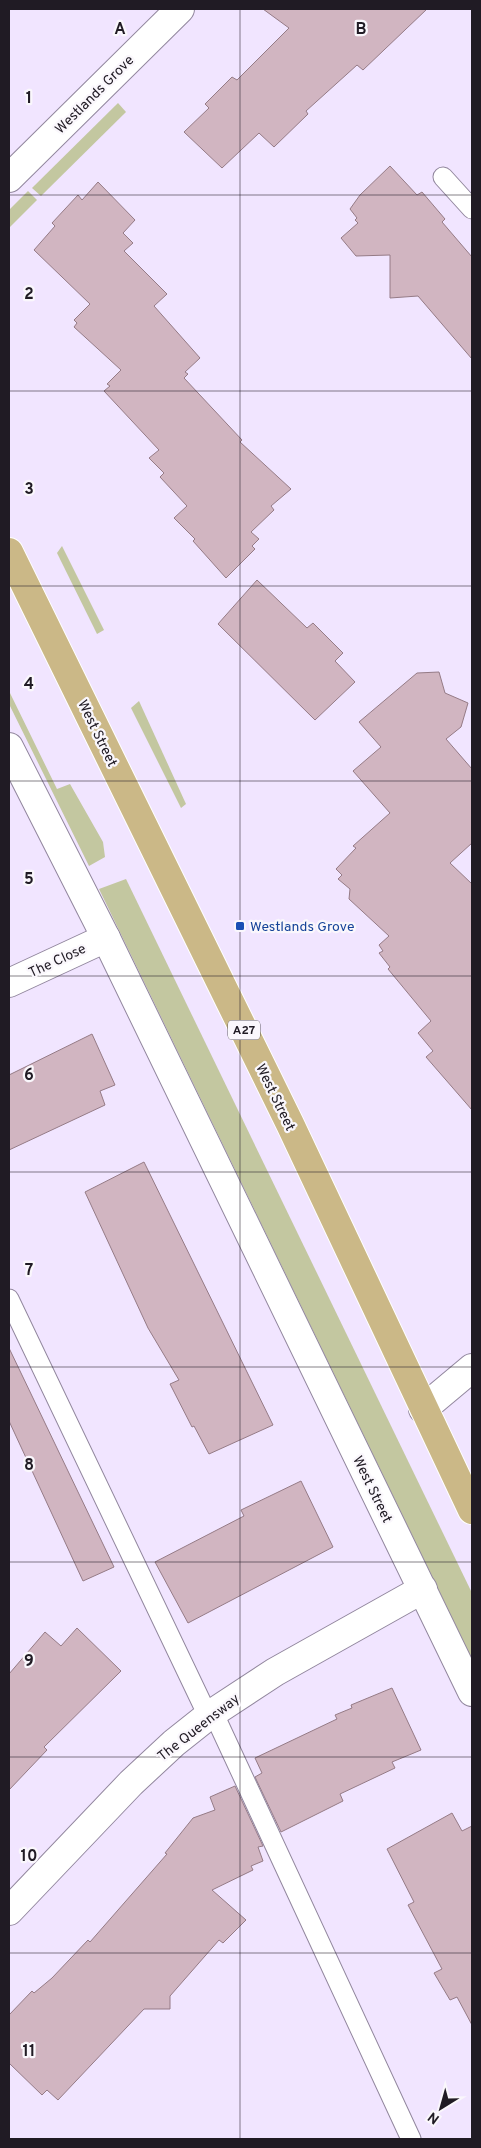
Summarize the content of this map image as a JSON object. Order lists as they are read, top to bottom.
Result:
{
  "streets": {
    "main road": ["West Street", "A27"],
    "street": ["Westlands Grove", "The Close", "The Queensway"]
  },
  "crossings": [
    ["West Street", "The Close"],
    ["West Street", "The Queensway"]
  ],
  "places": {
    "transit": ["Westlands Grove"]
  },
  "north": "bottom left",
  "grid": {
    "columns": ["A", "B"],
    "rows": [
      "1",
      "2",
      "3",
      "4",
      "5",
      "6",
      "7",
      "8",
      "9",
      "10",
      "11"
    ]
  }
}
